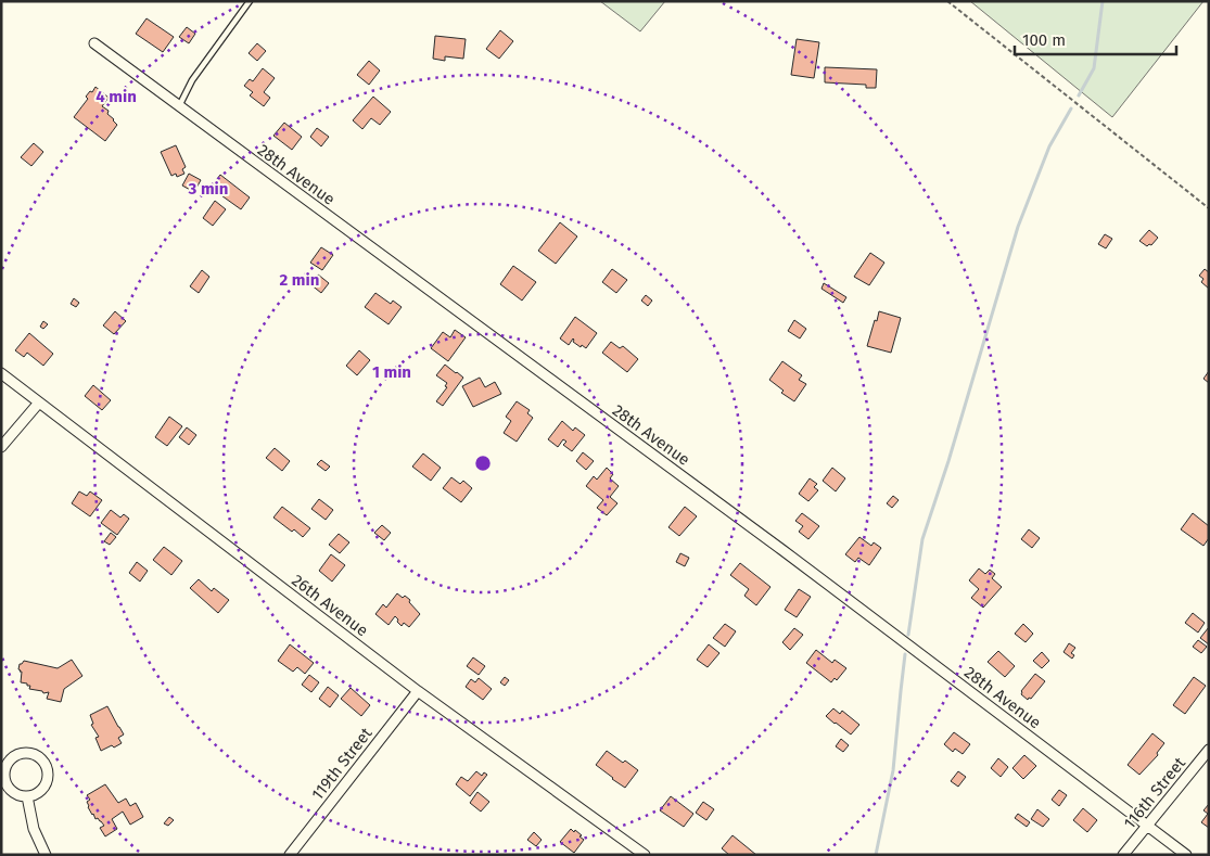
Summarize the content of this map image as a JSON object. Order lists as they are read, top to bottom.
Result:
{
  "streets": {
    "street": [
      "28th Avenue",
      "26th Avenue",
      "119th Street",
      "116th Street"
    ]
  },
  "crossings": [
    ["28th Avenue", "116th Street"],
    ["26th Avenue", "119th Street"]
  ],
  "scale_bar": "100 m",
  "rings": [
    "4 min",
    "3 min",
    "2 min",
    "1 min"
  ]
}
